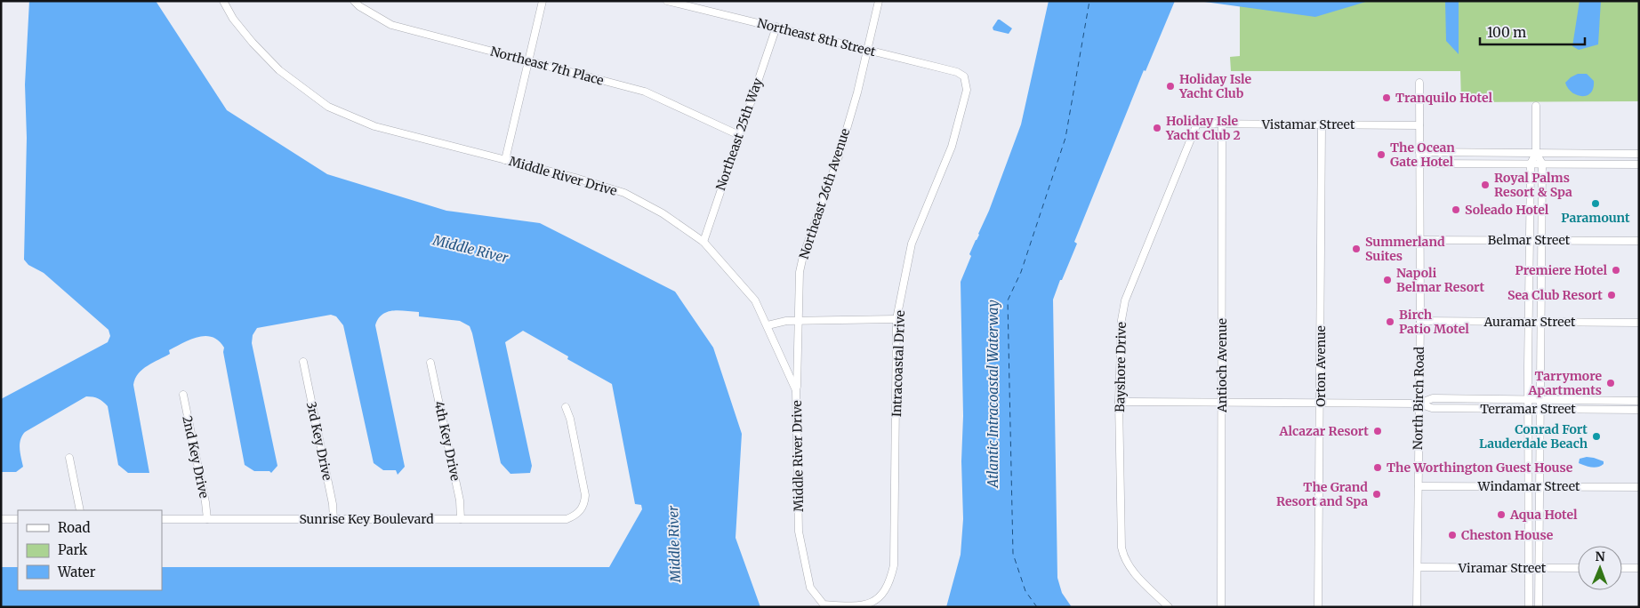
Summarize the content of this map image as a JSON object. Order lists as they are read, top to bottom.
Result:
{
  "streets": {
    "street": [
      "Northeast 8th Street",
      "Northeast 7th Place",
      "Vistamar Street",
      "Northeast 25th Way",
      "Middle River Drive",
      "Northeast 26th Avenue",
      "Belmar Street",
      "Auramar Street",
      "Intracoastal Drive",
      "Antioch Avenue",
      "Orton Avenue",
      "Bayshore Drive",
      "North Birch Road",
      "Terramar Street",
      "3rd Key Drive",
      "4th Key Drive",
      "2nd Key Drive",
      "Windamar Street",
      "Sunrise Key Boulevard",
      "Viramar Street"
    ]
  },
  "crossings": [
    ["Northeast 8th Street", "Northeast 25th Way"],
    ["Northeast 8th Street", "Northeast 26th Avenue"],
    ["Northeast 8th Street", "Intracoastal Drive"],
    ["Northeast 7th Place", "Northeast 25th Way"],
    ["Vistamar Street", "Antioch Avenue"],
    ["Vistamar Street", "Orton Avenue"],
    ["Vistamar Street", "Bayshore Drive"],
    ["Vistamar Street", "North Birch Road"],
    ["Northeast 25th Way", "Middle River Drive"],
    ["Middle River Drive", "Northeast 26th Avenue"],
    ["Middle River Drive", "Intracoastal Drive"],
    ["Belmar Street", "North Birch Road"],
    ["Auramar Street", "North Birch Road"],
    ["Antioch Avenue", "Terramar Street"],
    ["Orton Avenue", "Terramar Street"],
    ["Bayshore Drive", "Terramar Street"],
    ["North Birch Road", "Terramar Street"],
    ["North Birch Road", "Windamar Street"],
    ["North Birch Road", "Viramar Street"],
    ["3rd Key Drive", "Sunrise Key Boulevard"],
    ["4th Key Drive", "Sunrise Key Boulevard"],
    ["2nd Key Drive", "Sunrise Key Boulevard"]
  ],
  "water": ["Middle River", "Atlantic Intracoastal Waterway"],
  "places": [
    "Holiday Isle Yacht Club",
    "Tranquilo Hotel",
    "Holiday Isle Yacht Club 2",
    "The Ocean Gate Hotel",
    "Royal Palms Resort & Spa",
    "Paramount",
    "Soleado Hotel",
    "Summerland Suites",
    "Premiere Hotel",
    "Napoli Belmar Resort",
    "Sea Club Resort",
    "Birch Patio Motel",
    "Tarrymore Apartments",
    "Alcazar Resort",
    "Conrad Fort Lauderdale Beach",
    "The Worthington Guest House",
    "The Grand Resort and Spa",
    "Aqua Hotel",
    "Cheston House"
  ],
  "legend": ["Road", "Park", "Water"],
  "scale_bar": "100 m",
  "north": "top"
}
